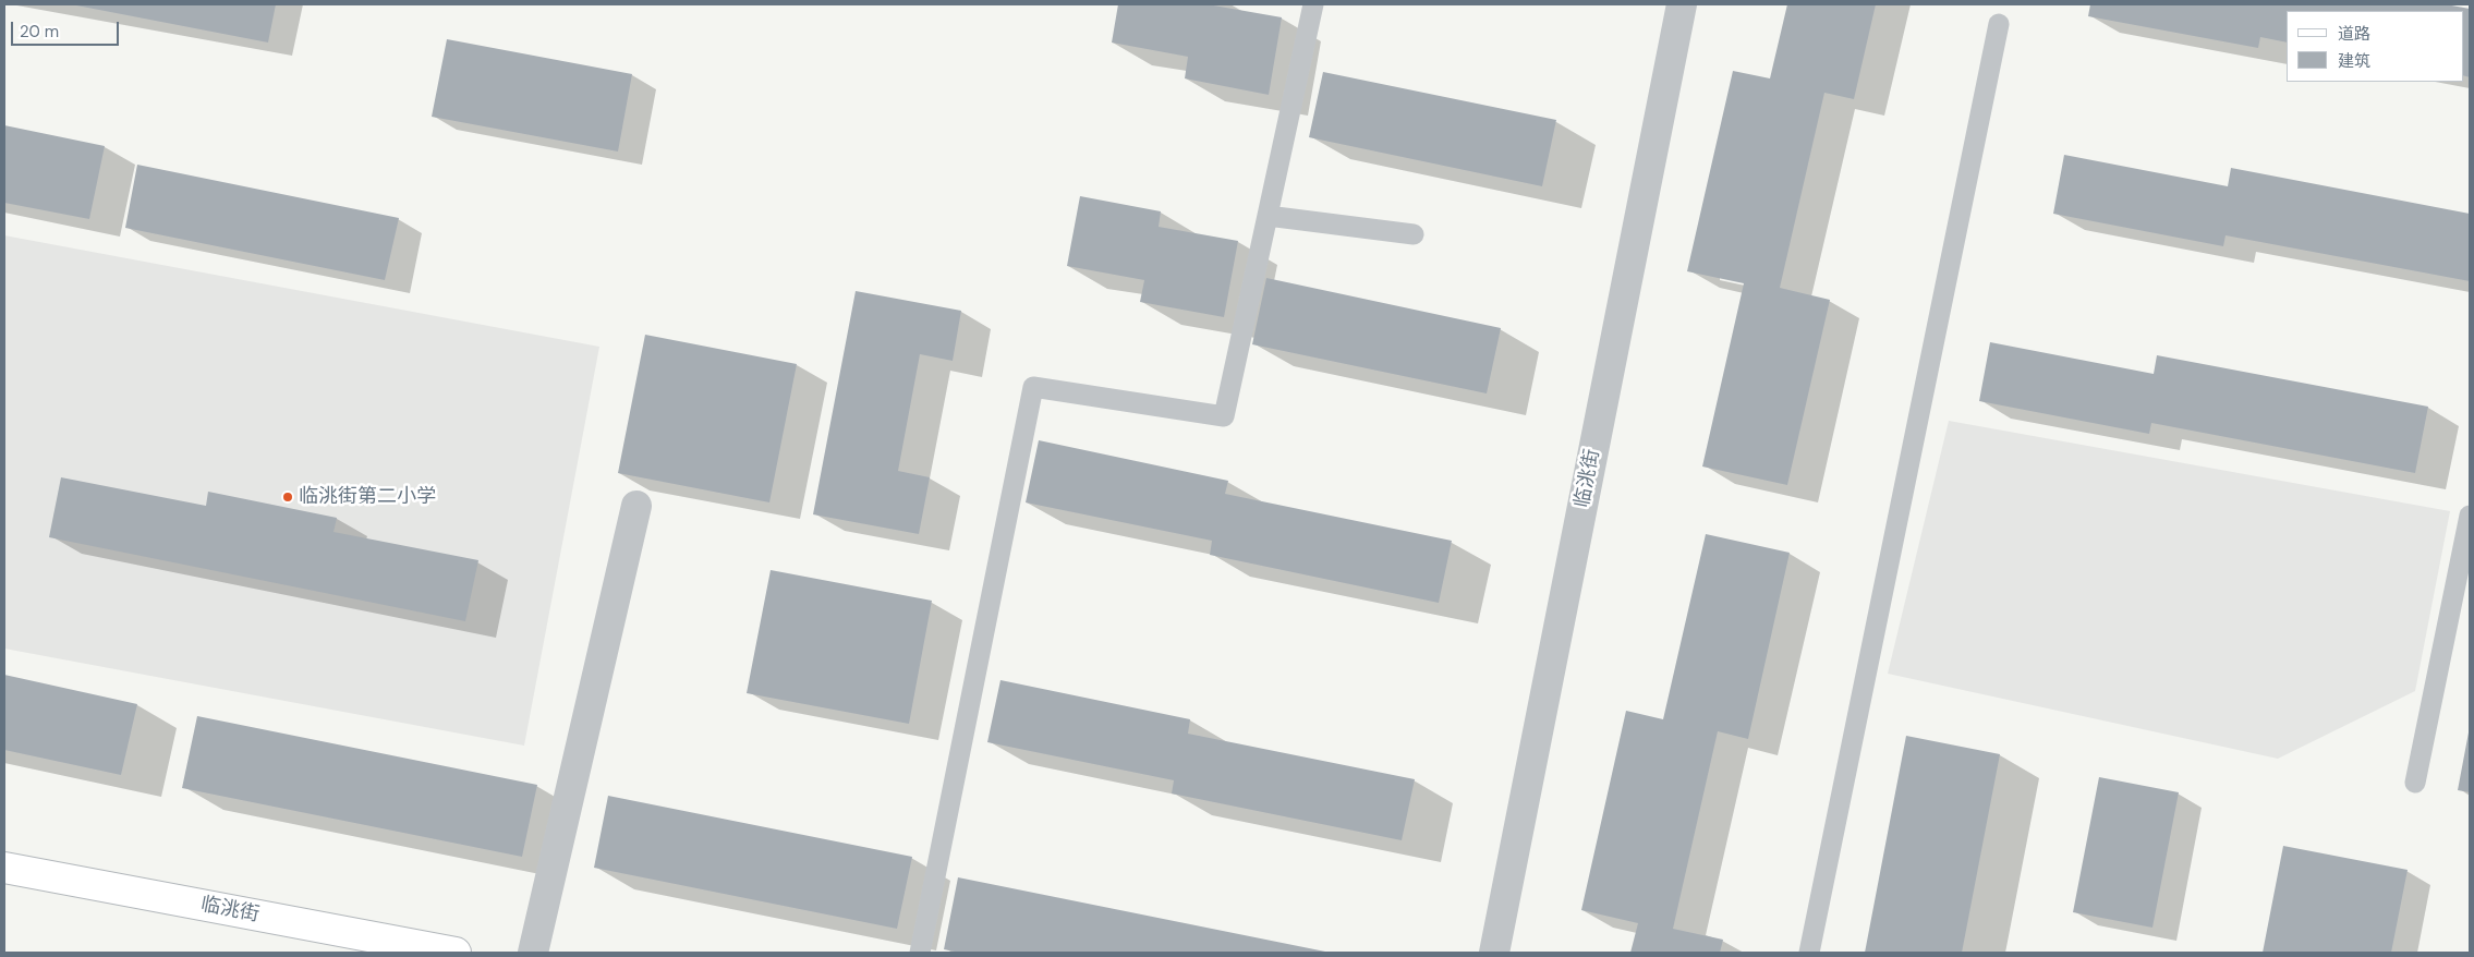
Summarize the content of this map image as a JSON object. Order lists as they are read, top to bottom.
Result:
{
  "streets": {
    "street": ["临洮街"]
  },
  "places": ["临洮街第二小学"],
  "legend": ["道路", "建筑"],
  "scale_bar": "20 m"
}
